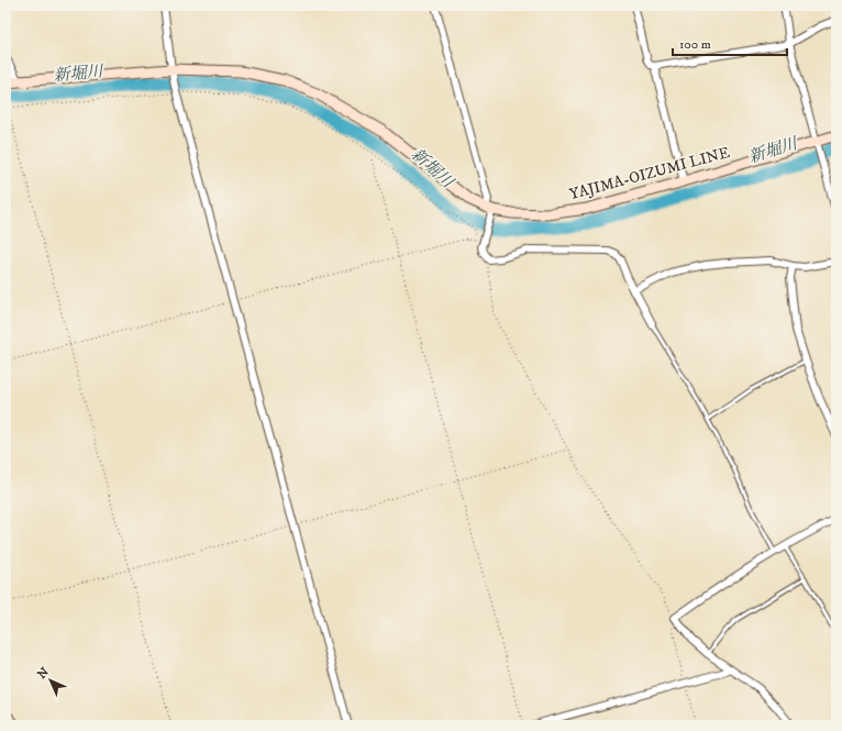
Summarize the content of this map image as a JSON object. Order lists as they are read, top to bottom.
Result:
{
  "streets": {
    "main road": ["YAJIMA-OIZUMI LINE"]
  },
  "water": ["新堀川"],
  "scale_bar": "100 m",
  "north": "top left"
}
